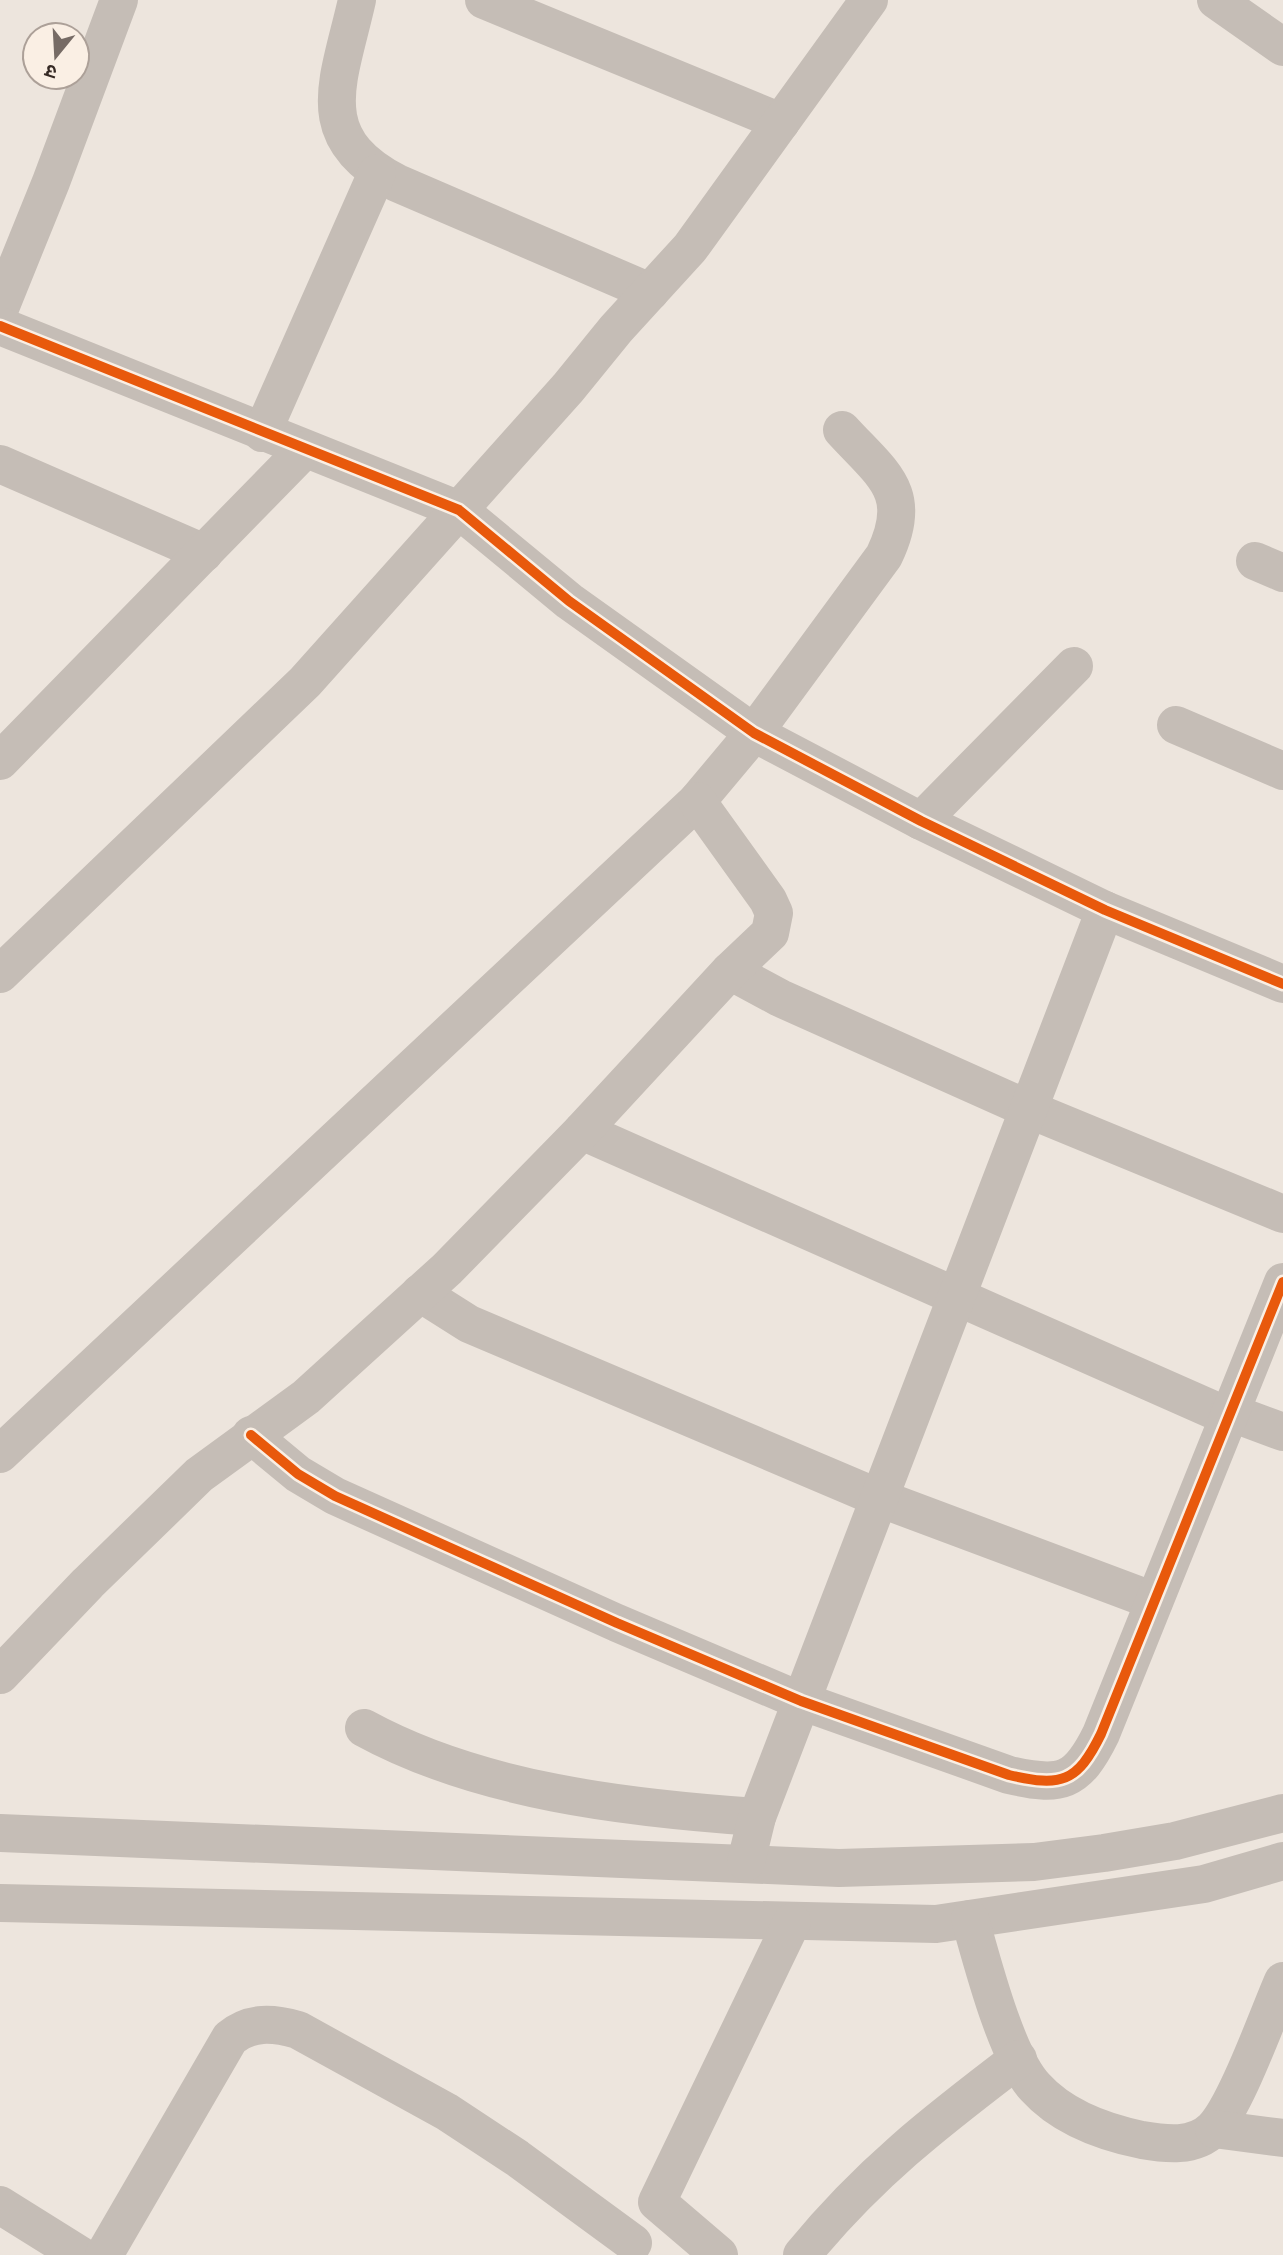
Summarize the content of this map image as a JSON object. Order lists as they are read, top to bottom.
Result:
{
  "north": "bottom"
}
